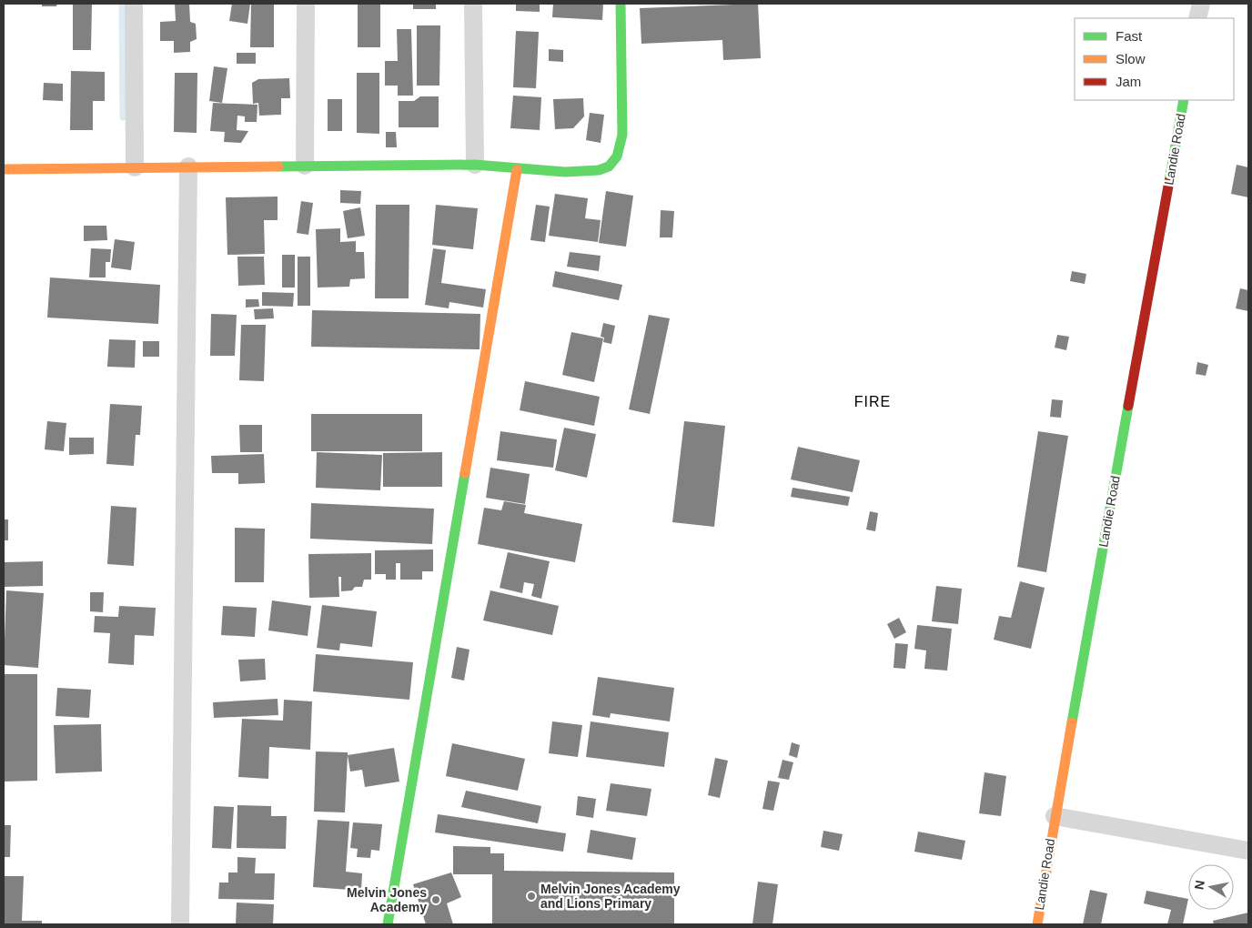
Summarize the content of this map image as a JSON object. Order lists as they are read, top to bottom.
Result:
{
  "streets": {
    "street": ["Landie Road"]
  },
  "districts": ["FIRE"],
  "places": ["Melvin Jones Academy and Lions Primary", "Melvin Jones Academy"],
  "legend": ["Fast", "Slow", "Jam"],
  "north": "left"
}
